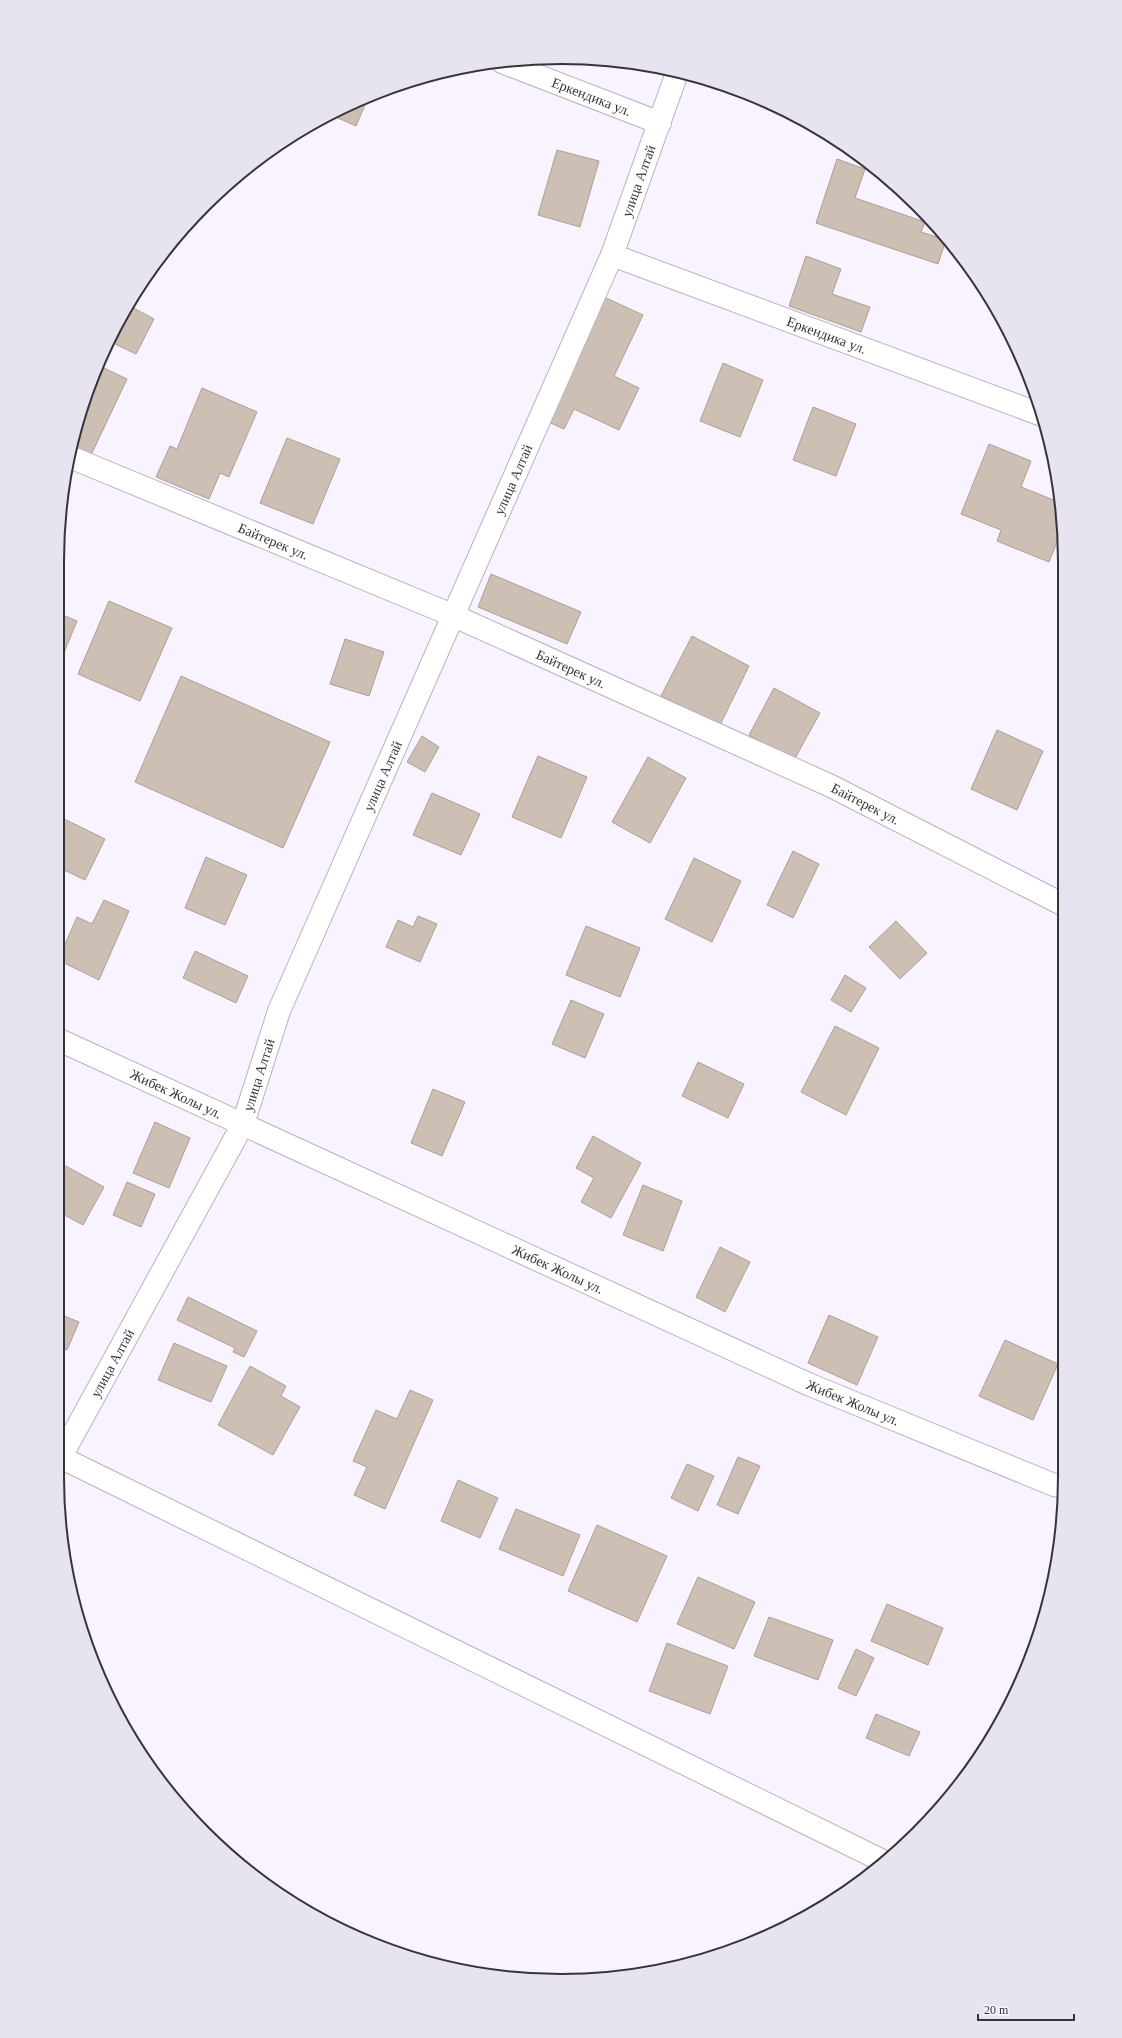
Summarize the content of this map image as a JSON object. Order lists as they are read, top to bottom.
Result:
{
  "streets": {
    "street": [
      "Еркендика ул.",
      "улица Алтай",
      "Байтерек ул.",
      "Жибек Жолы ул."
    ]
  },
  "crossings": [
    ["Еркендика ул.", "улица Алтай"],
    ["улица Алтай", "Байтерек ул."],
    ["улица Алтай", "Жибек Жолы ул."]
  ],
  "scale_bar": "20 m"
}
